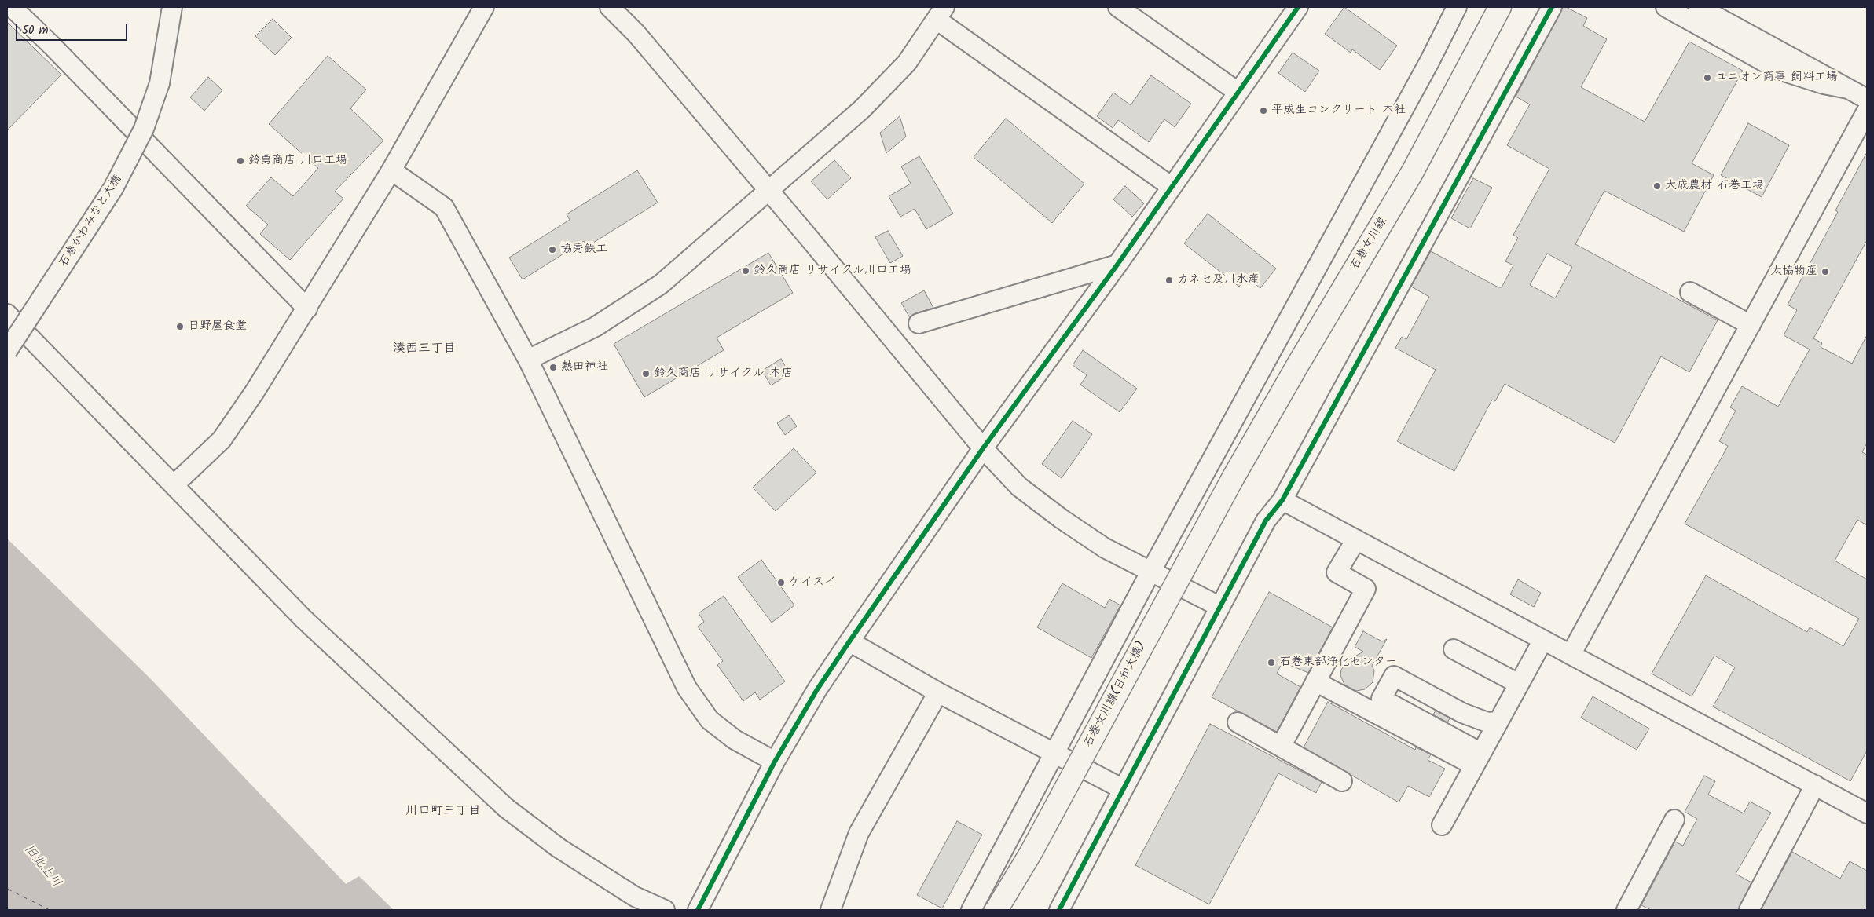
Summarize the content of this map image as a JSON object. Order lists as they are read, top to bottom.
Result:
{
  "streets": {
    "main road": ["石巻女川線", "石巻女川線(日和大橋)"],
    "street": ["石巻かわみなと大橋"]
  },
  "crossings": [
    ["石巻女川線", "石巻女川線(日和大橋)"]
  ],
  "districts": ["湊西三丁目", "川口町三丁目"],
  "water": ["旧北上川"],
  "places": [
    "ユニオン商事 飼料工場",
    "平成生コンクリート 本社",
    "鈴勇商店 川口工場",
    "大成農材 石巻工場",
    "協秀鉄工",
    "鈴久商店 リサイクル川口工場",
    "太協物産",
    "カネセ及川水産",
    "日野屋食堂",
    "熱田神社",
    "鈴久商店 リサイクル 本店",
    "ケイスイ",
    "石巻東部浄化センター"
  ],
  "scale_bar": "50 m"
}
